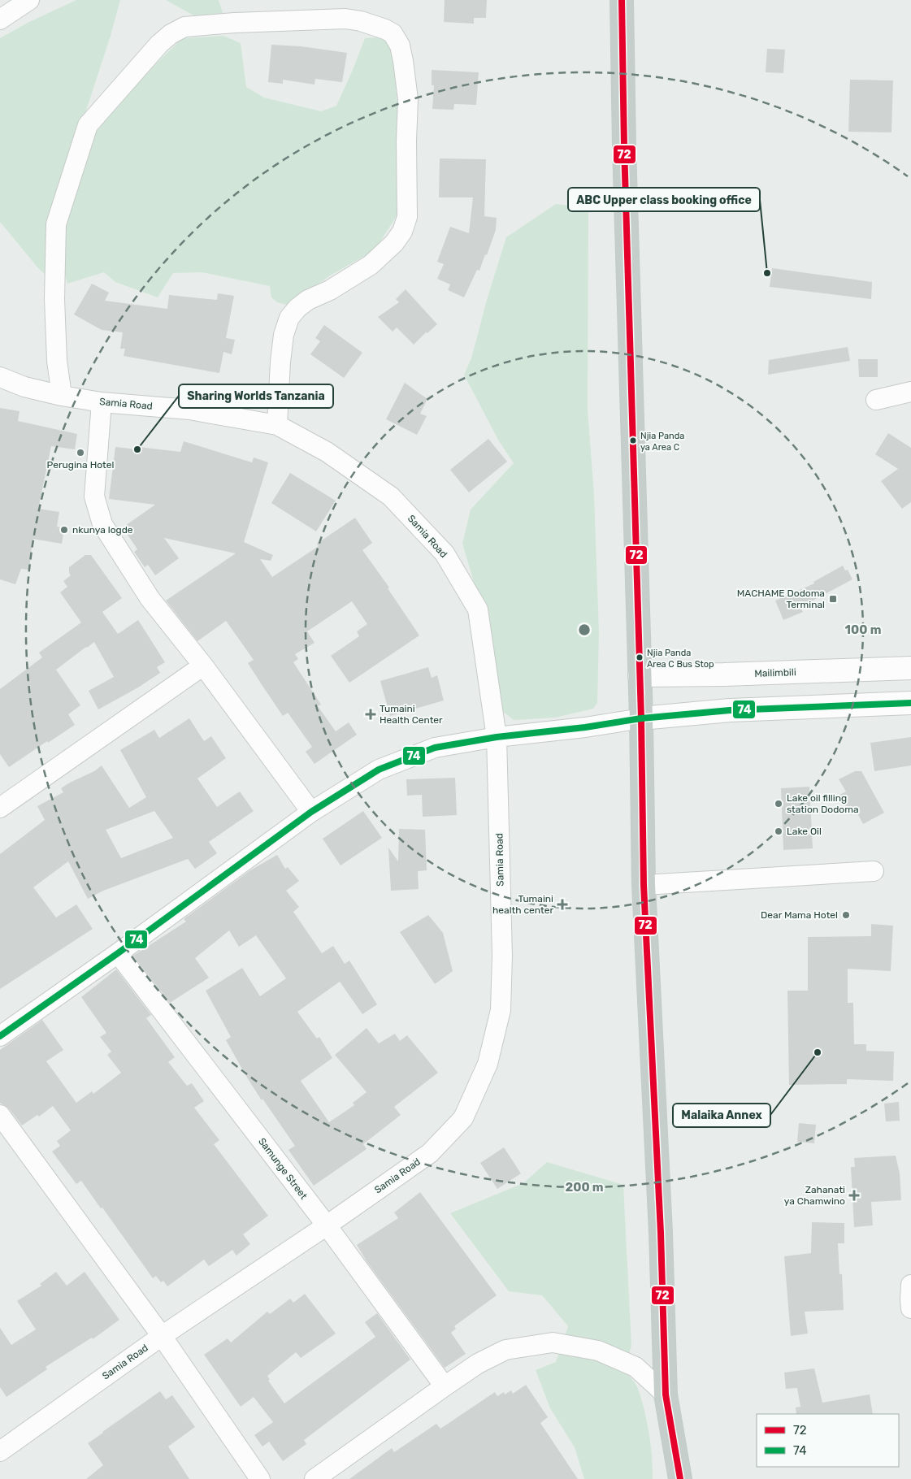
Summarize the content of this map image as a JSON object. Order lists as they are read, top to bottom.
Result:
{
  "streets": {
    "street": ["Samia Road", "Mailimbili", "Samunge Street"]
  },
  "crossings": [
    ["Samia Road", "Samunge Street"]
  ],
  "places": {
    "other": [
      "ABC Upper class booking office",
      "Njia Panda ya Area C",
      "Sharing Worlds Tanzania",
      "Perugina Hotel",
      "nkunya logde",
      "Njia Panda Area C Bus Stop",
      "Lake oil filling station Dodoma",
      "Lake Oil",
      "Dear Mama Hotel",
      "Malaika Annex"
    ],
    "transit": ["MACHAME Dodoma Terminal"],
    "health": ["Tumaini Health Center", "Tumaini health center", "Zahanati ya Chamwino"]
  },
  "lines": ["transit line 72", "transit line 74"],
  "legend": ["72", "74"],
  "rings": ["100 m", "200 m"]
}
